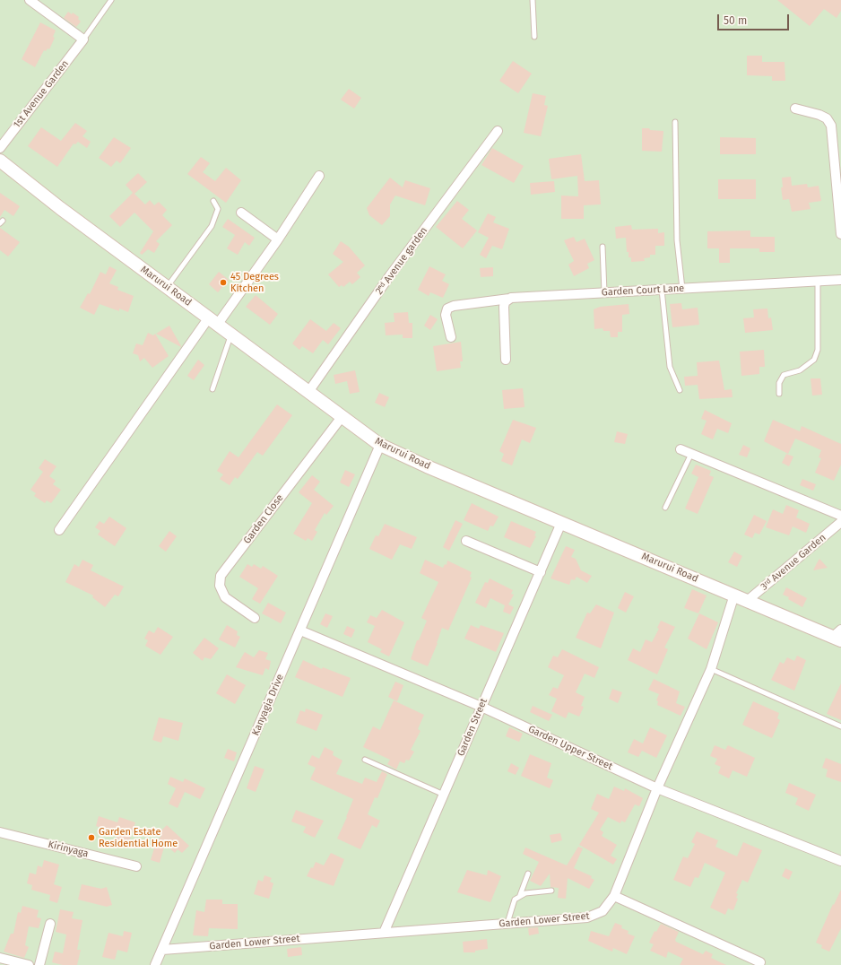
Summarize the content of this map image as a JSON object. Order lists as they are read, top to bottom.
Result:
{
  "streets": {
    "street": [
      "1st Avenue Garden",
      "2ⁿᵈ Avenue garden",
      "Marurui Road",
      "Garden Court Lane",
      "Garden Close",
      "3ʳᵈ Avenue Garden",
      "Kanyagia Drive",
      "Garden Street",
      "Garden Upper Street",
      "Kirinyaga",
      "Garden Lower Street"
    ]
  },
  "crossings": [
    ["2ⁿᵈ Avenue garden", "Marurui Road"],
    ["Marurui Road", "Garden Close"],
    ["Marurui Road", "3ʳᵈ Avenue Garden"],
    ["Marurui Road", "Kanyagia Drive"],
    ["Marurui Road", "Garden Street"],
    ["Marurui Road", "Garden Lower Street"],
    ["Kanyagia Drive", "Garden Upper Street"],
    ["Kanyagia Drive", "Garden Lower Street"],
    ["Garden Street", "Garden Upper Street"],
    ["Garden Street", "Garden Lower Street"],
    ["Garden Upper Street", "Garden Lower Street"]
  ],
  "places": ["45 Degrees Kitchen", "Garden Estate Residential Home"],
  "scale_bar": "50 m"
}
